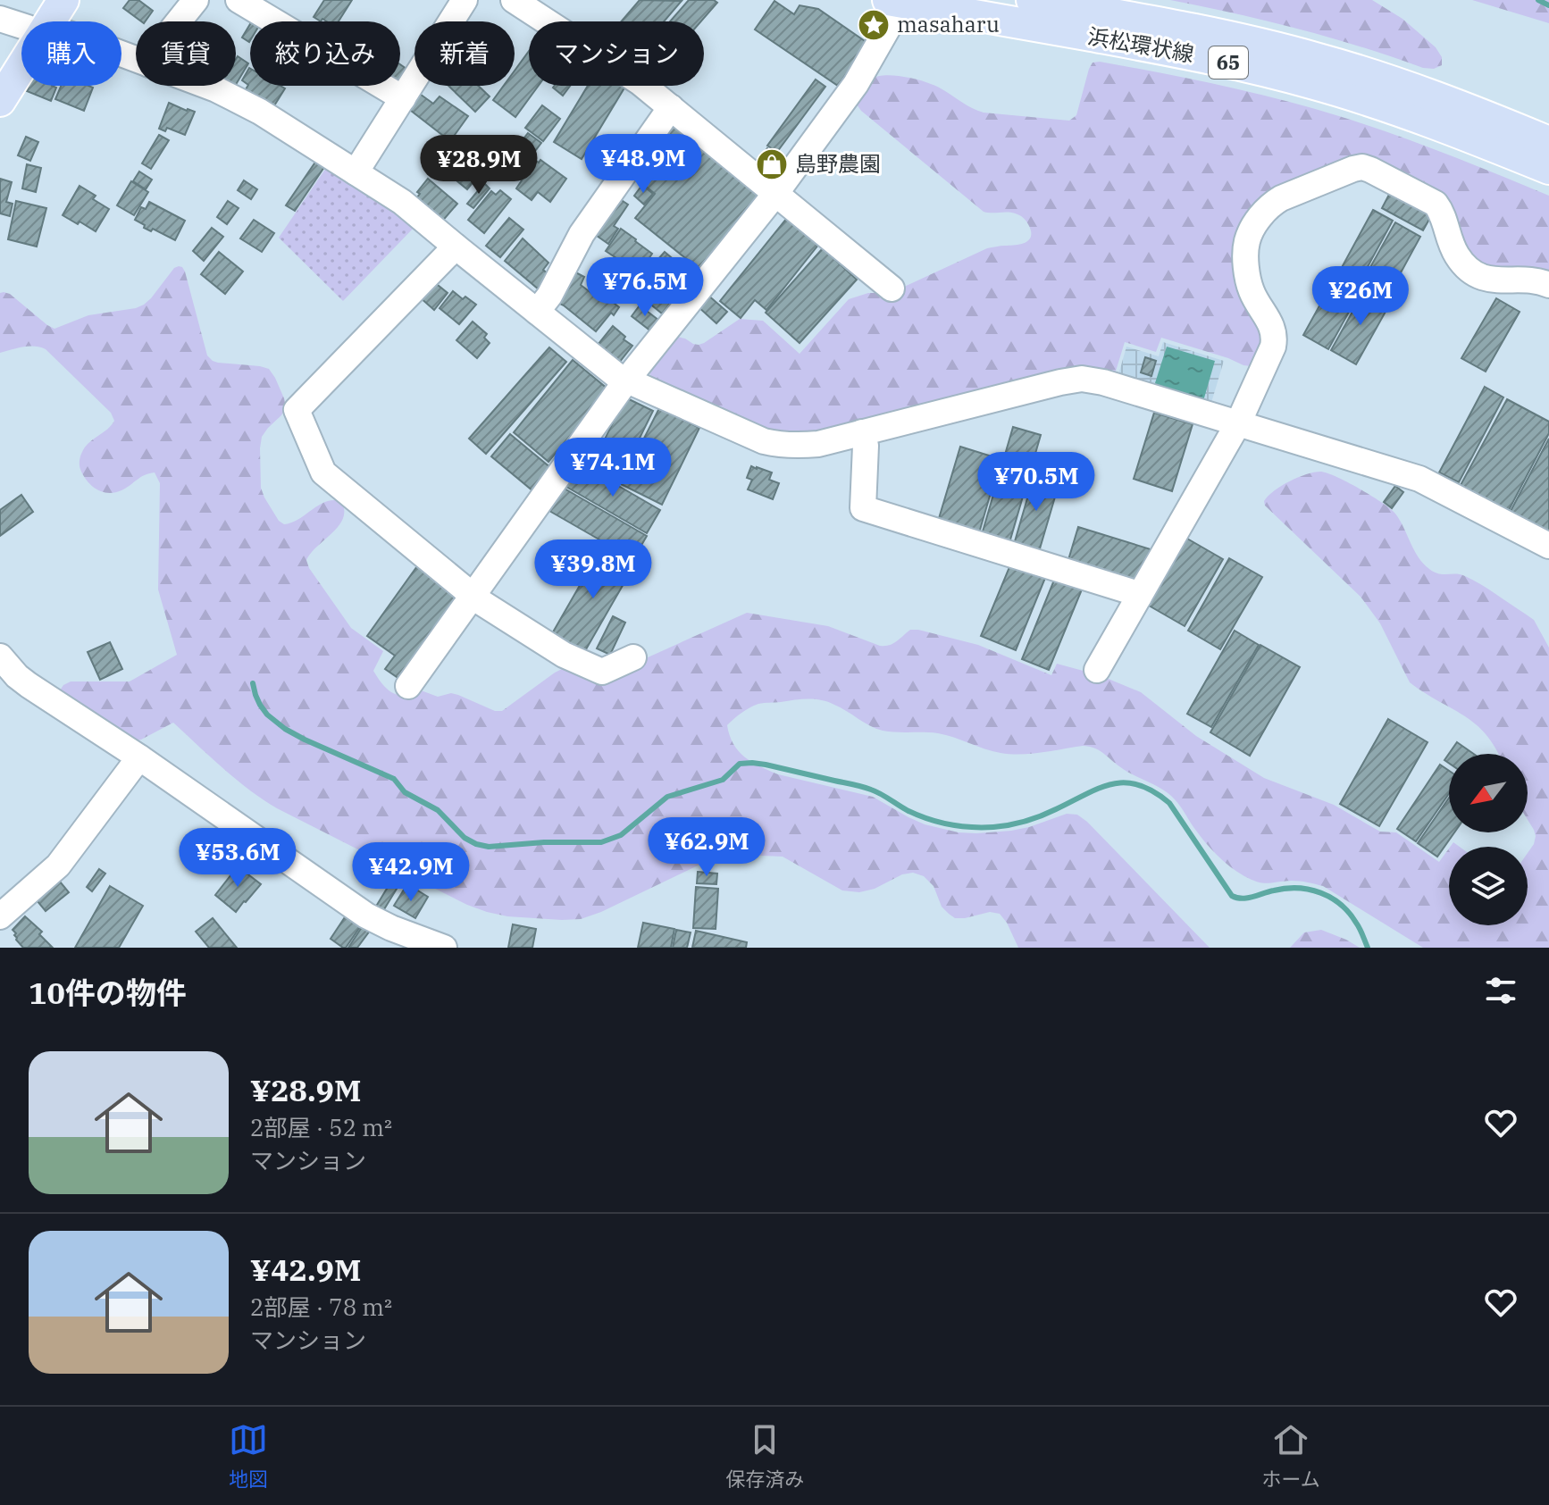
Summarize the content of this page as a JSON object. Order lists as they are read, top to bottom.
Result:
{
  "streets": {
    "main road": ["浜松環状線", "65"]
  },
  "places": {
    "place": ["masaharu"],
    "shop": ["島野農園"]
  },
  "north": "bottom left",
  "page": {
    "chip": [
      "購入",
      "賃貸",
      "絞り込み",
      "新着",
      "マンション"
    ],
    "price": [
      "¥48.9M",
      "¥28.9M",
      "¥76.5M",
      "¥26M",
      "¥74.1M",
      "¥70.5M",
      "¥39.8M",
      "¥62.9M",
      "¥53.6M",
      "¥42.9M"
    ],
    "heading": "10件の物件",
    "list": [
      {
        "name": "¥28.9M",
        "note": "2部屋 · 52 m² · マンション"
      },
      {
        "name": "¥42.9M",
        "note": "2部屋 · 78 m² · マンション"
      }
    ],
    "tabs": ["地図", "保存済み", "ホーム"]
  }
}
